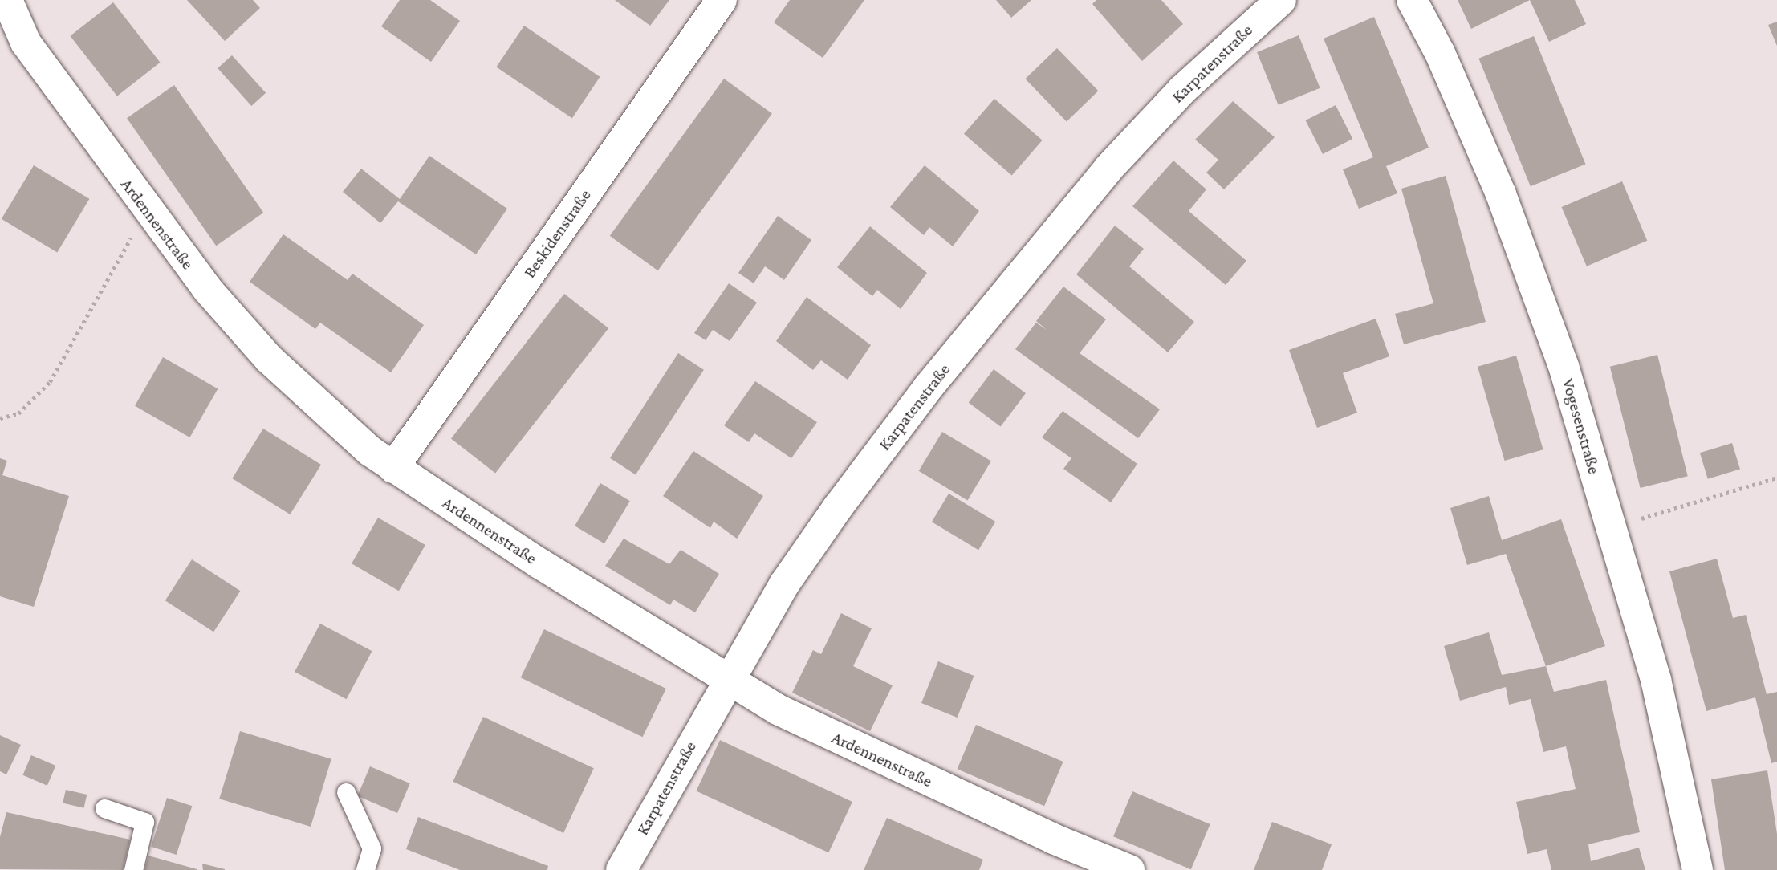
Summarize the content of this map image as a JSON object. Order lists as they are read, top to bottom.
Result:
{
  "streets": {
    "street": [
      "Karpatenstraße",
      "Ardennenstraße",
      "Beskidenstraße",
      "Vogesenstraße"
    ]
  },
  "crossings": [
    ["Karpatenstraße", "Ardennenstraße"],
    ["Ardennenstraße", "Beskidenstraße"]
  ]
}
